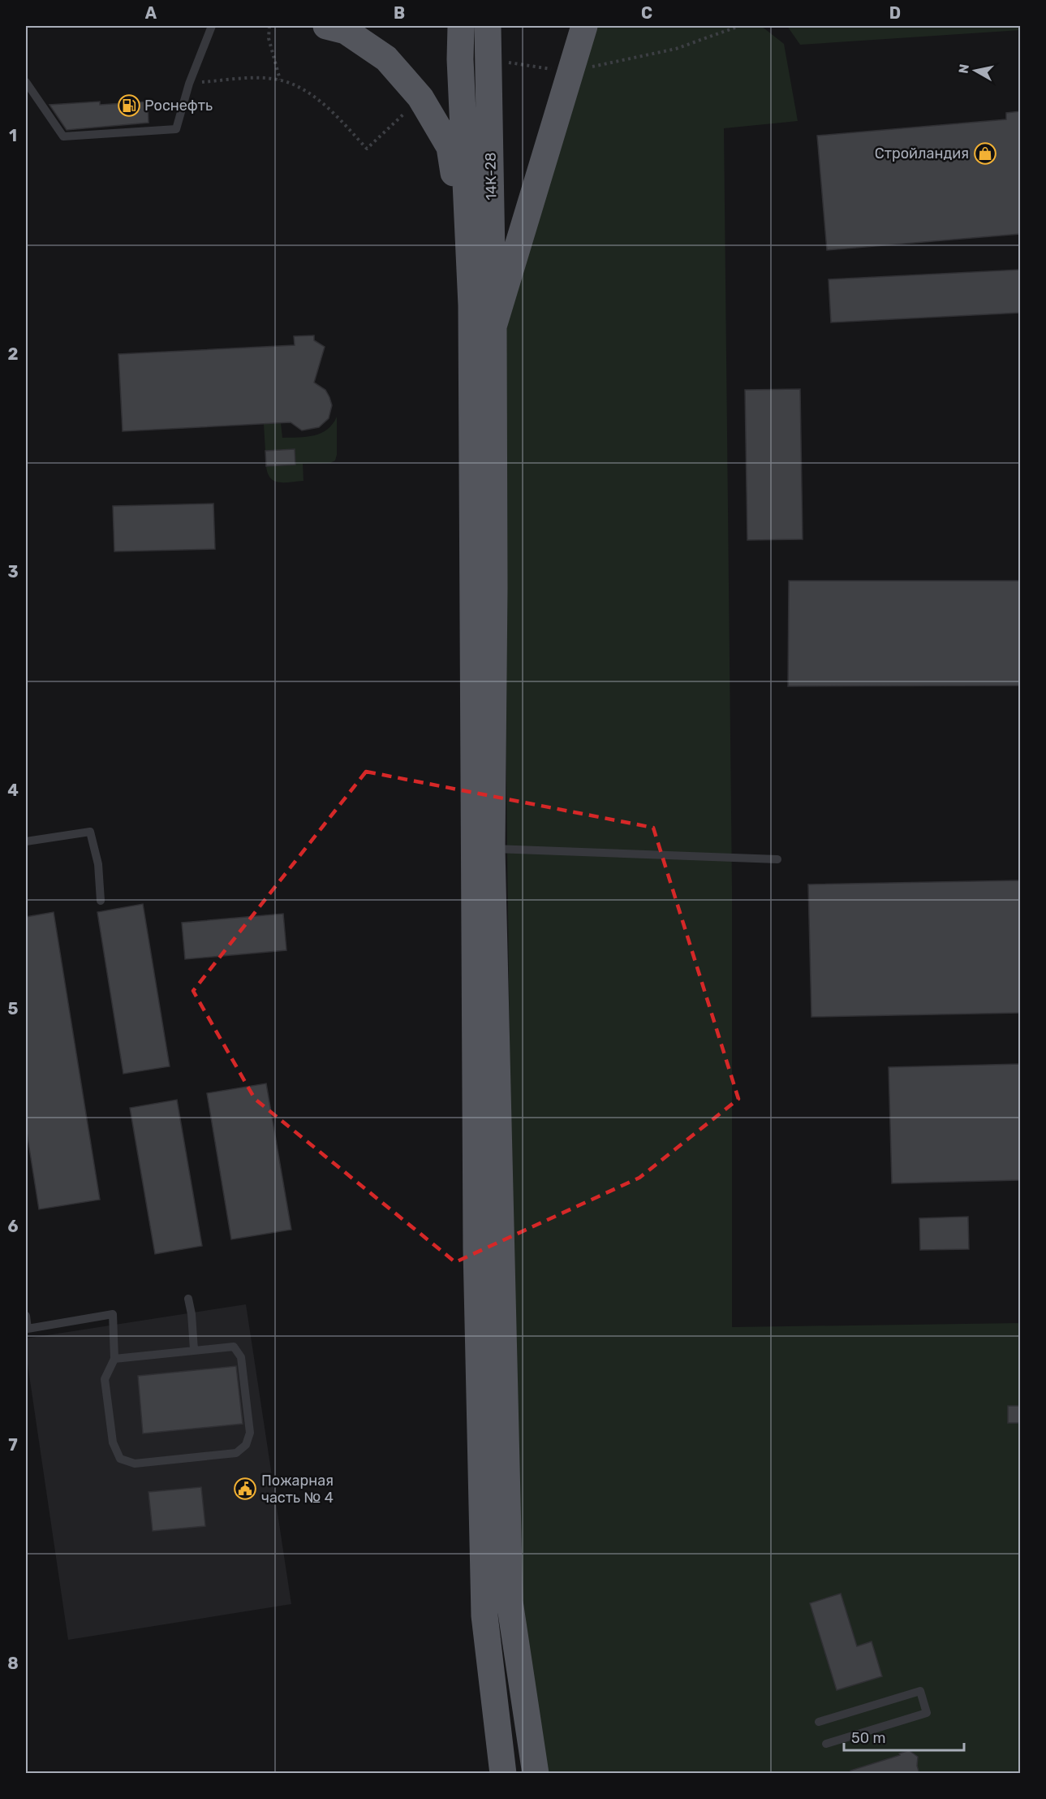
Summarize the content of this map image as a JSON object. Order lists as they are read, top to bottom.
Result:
{
  "streets": {
    "main road": ["14К-28"]
  },
  "places": {
    "fuel station": ["Роснефть"],
    "shop": ["Стройландия"],
    "public building": ["Пожарная часть № 4"]
  },
  "scale_bar": "50 m",
  "north": "left",
  "grid": {
    "columns": [
      "A",
      "B",
      "C",
      "D"
    ],
    "rows": [
      "1",
      "2",
      "3",
      "4",
      "5",
      "6",
      "7",
      "8"
    ]
  }
}
